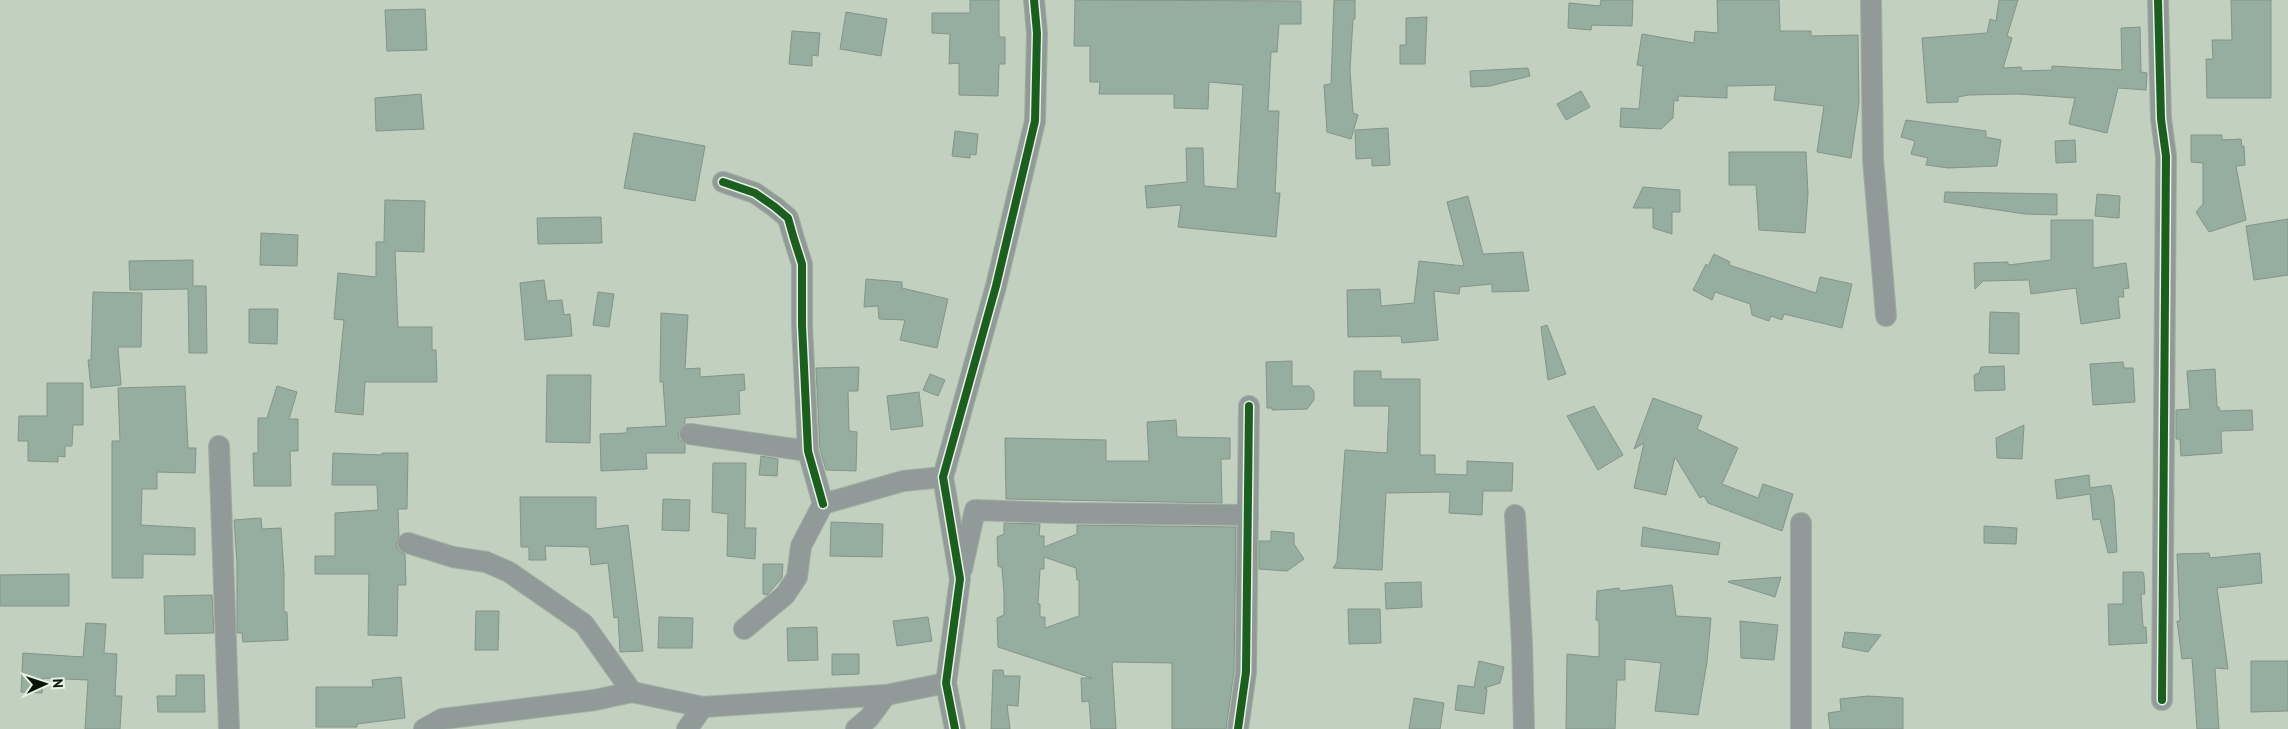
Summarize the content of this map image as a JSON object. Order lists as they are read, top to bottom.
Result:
{
  "north": "right"
}
